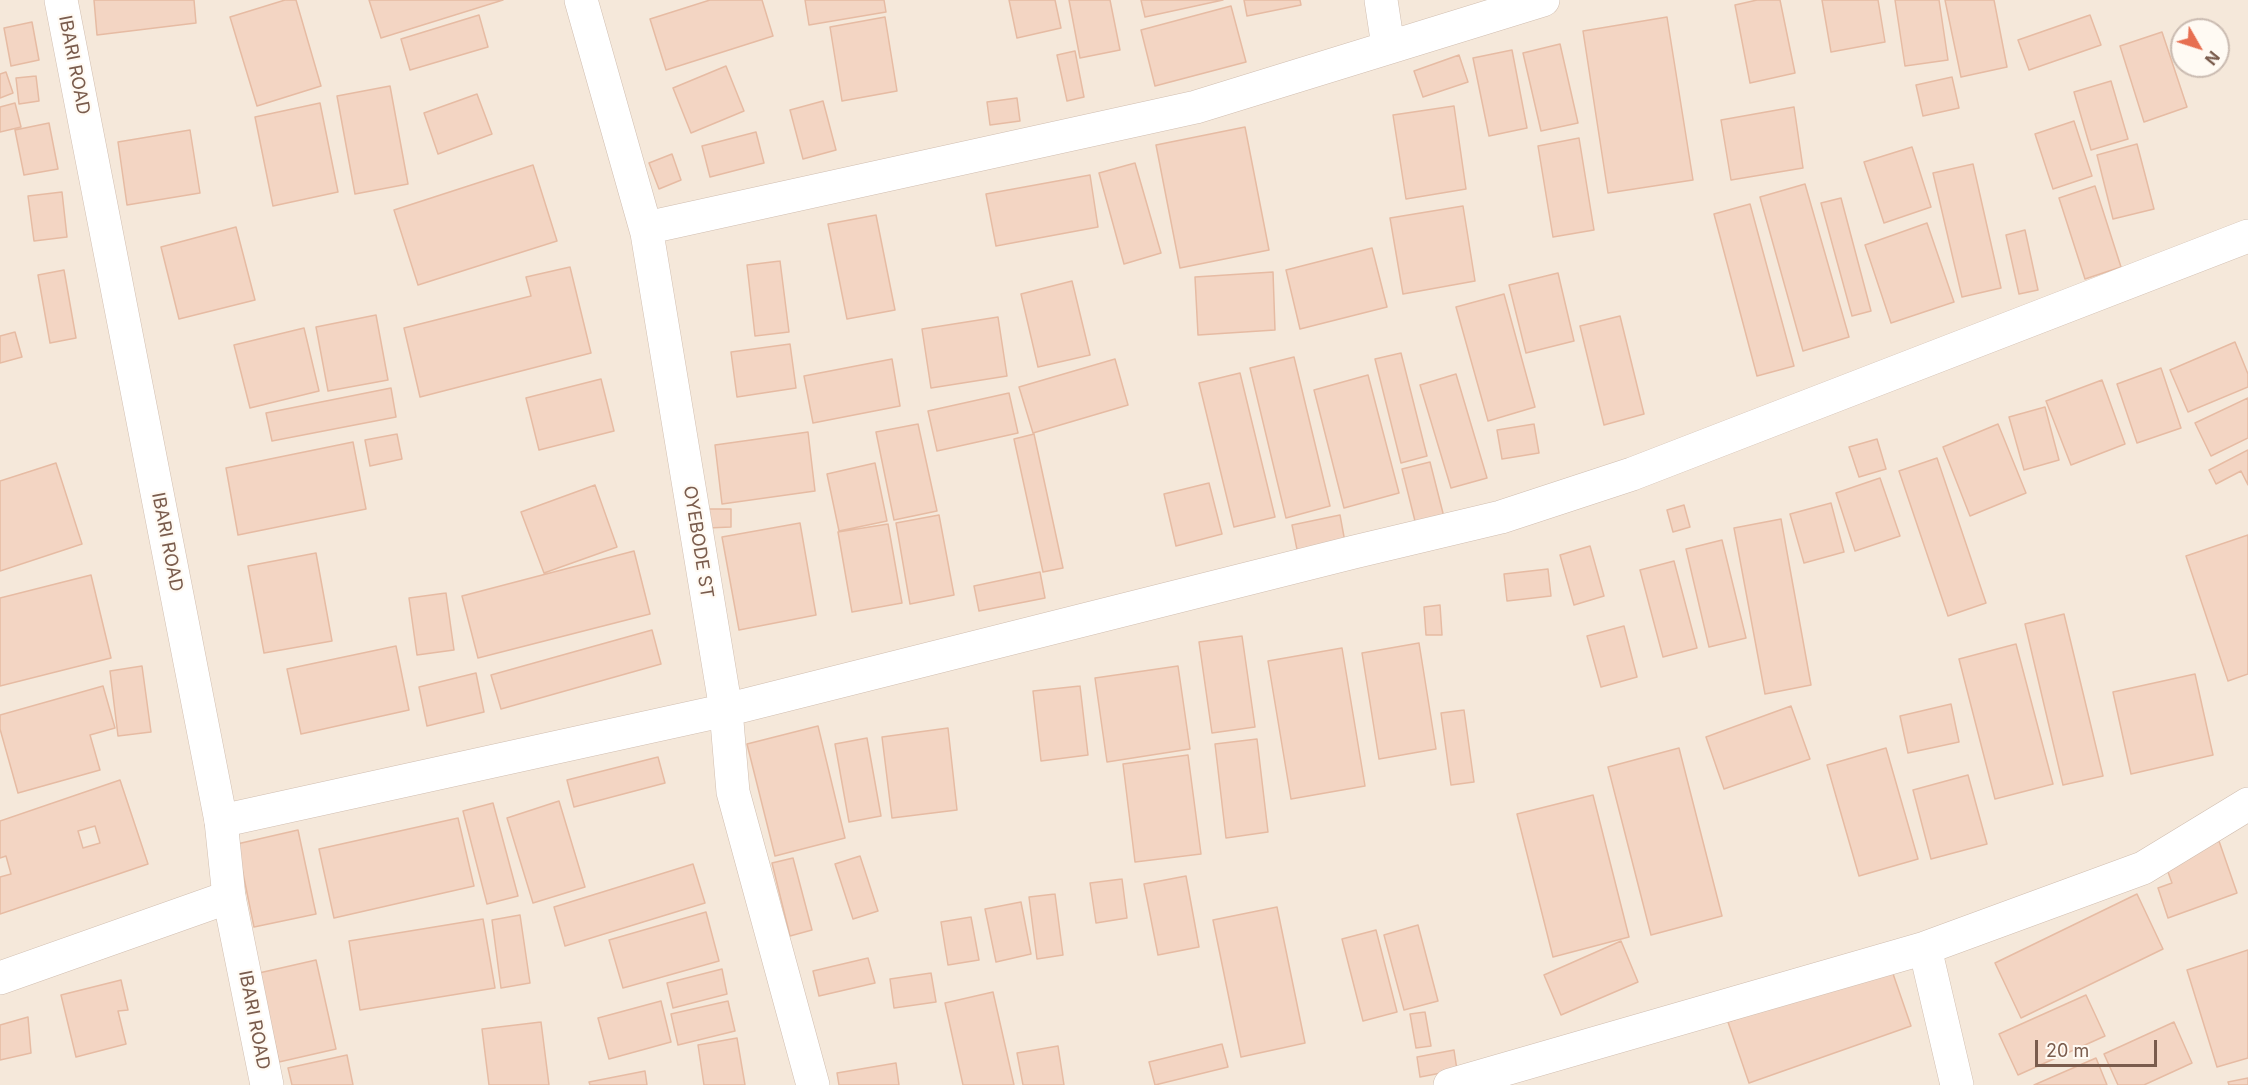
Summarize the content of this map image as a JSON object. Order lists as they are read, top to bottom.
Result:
{
  "streets": {
    "street": ["IBARI ROAD", "OYEBODE ST"]
  },
  "scale_bar": "20 m",
  "north": "bottom right"
}
